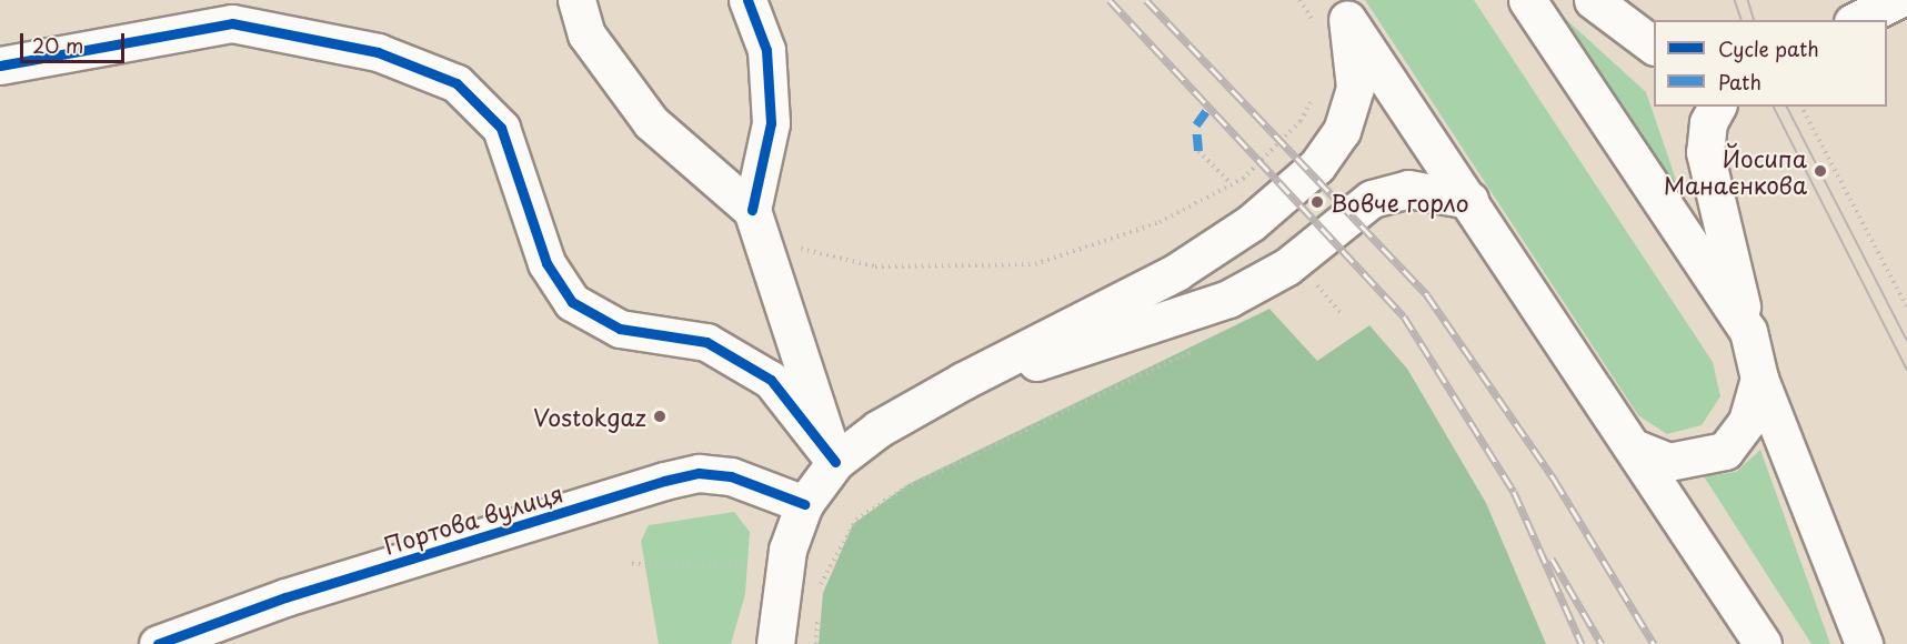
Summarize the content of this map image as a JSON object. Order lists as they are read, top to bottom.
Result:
{
  "streets": {
    "main road": ["Портова вулиця"]
  },
  "places": ["Йосипа Манаєнкова", "Вовче горло", "Vostokgaz"],
  "legend": ["Cycle path", "Path"],
  "scale_bar": "20 m"
}
